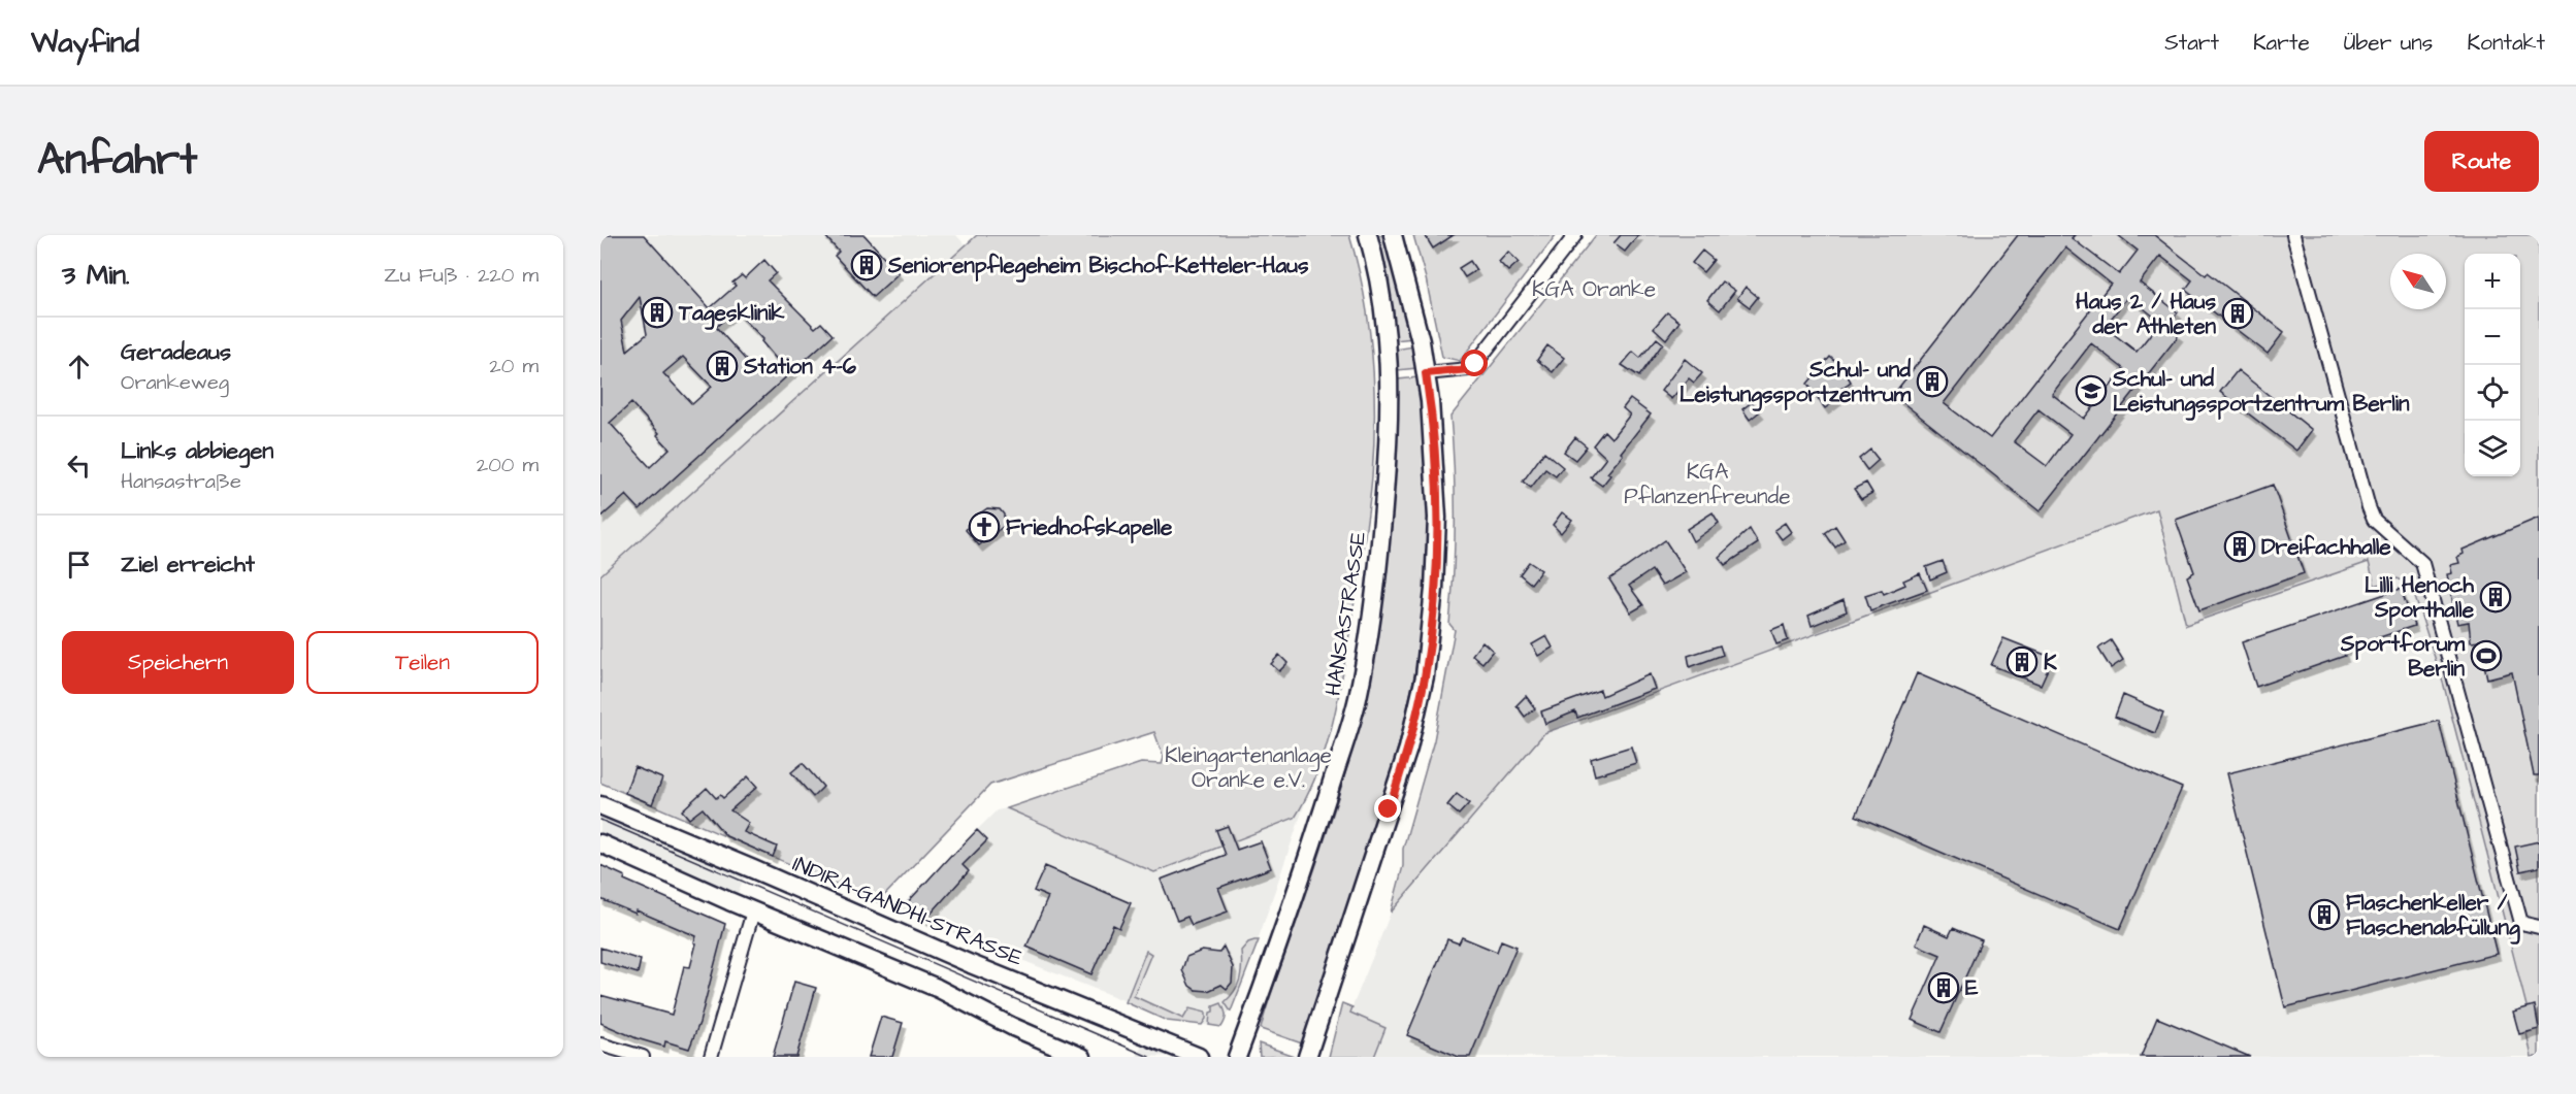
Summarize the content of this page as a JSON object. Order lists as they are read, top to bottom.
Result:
{
  "streets": {
    "main road": ["HANSASTRASSE", "INDIRA-GANDHI-STRASSE"]
  },
  "parks": ["KGA Oranke", "KGA Pflanzenfreunde", "Kleingartenanlage Oranke e.V."],
  "places": {
    "building": [
      "Seniorenpflegeheim Bischof-Ketteler-Haus",
      "Tagesklinik",
      "Haus 2 / Haus der Athleten",
      "Station 4-6",
      "Schul- und Leistungssportzentrum",
      "Dreifachhalle",
      "Lilli Henoch Sporthalle",
      "K",
      "Flaschenkeller / Flaschenabfüllung",
      "E"
    ],
    "school or university": ["Schul- und Leistungssportzentrum Berlin"],
    "church": ["Friedhofskapelle"],
    "sports": ["Sportforum Berlin"]
  },
  "north": "top left",
  "page": {
    "header": "Wayfind",
    "nav": [
      "Start",
      "Karte",
      "Über uns",
      "Kontakt"
    ],
    "title": "Anfahrt",
    "buttons": [
      "Route",
      ["Speichern", "Teilen"]
    ],
    "heading": ["3 Min.", "Zu Fuß · 220 m"],
    "map_buttons": ["+", "−"],
    "list": [
      ["Geradeaus", "Orankeweg", "20 m"],
      ["Links abbiegen", "Hansastraße", "200 m"],
      "Ziel erreicht"
    ]
  }
}
